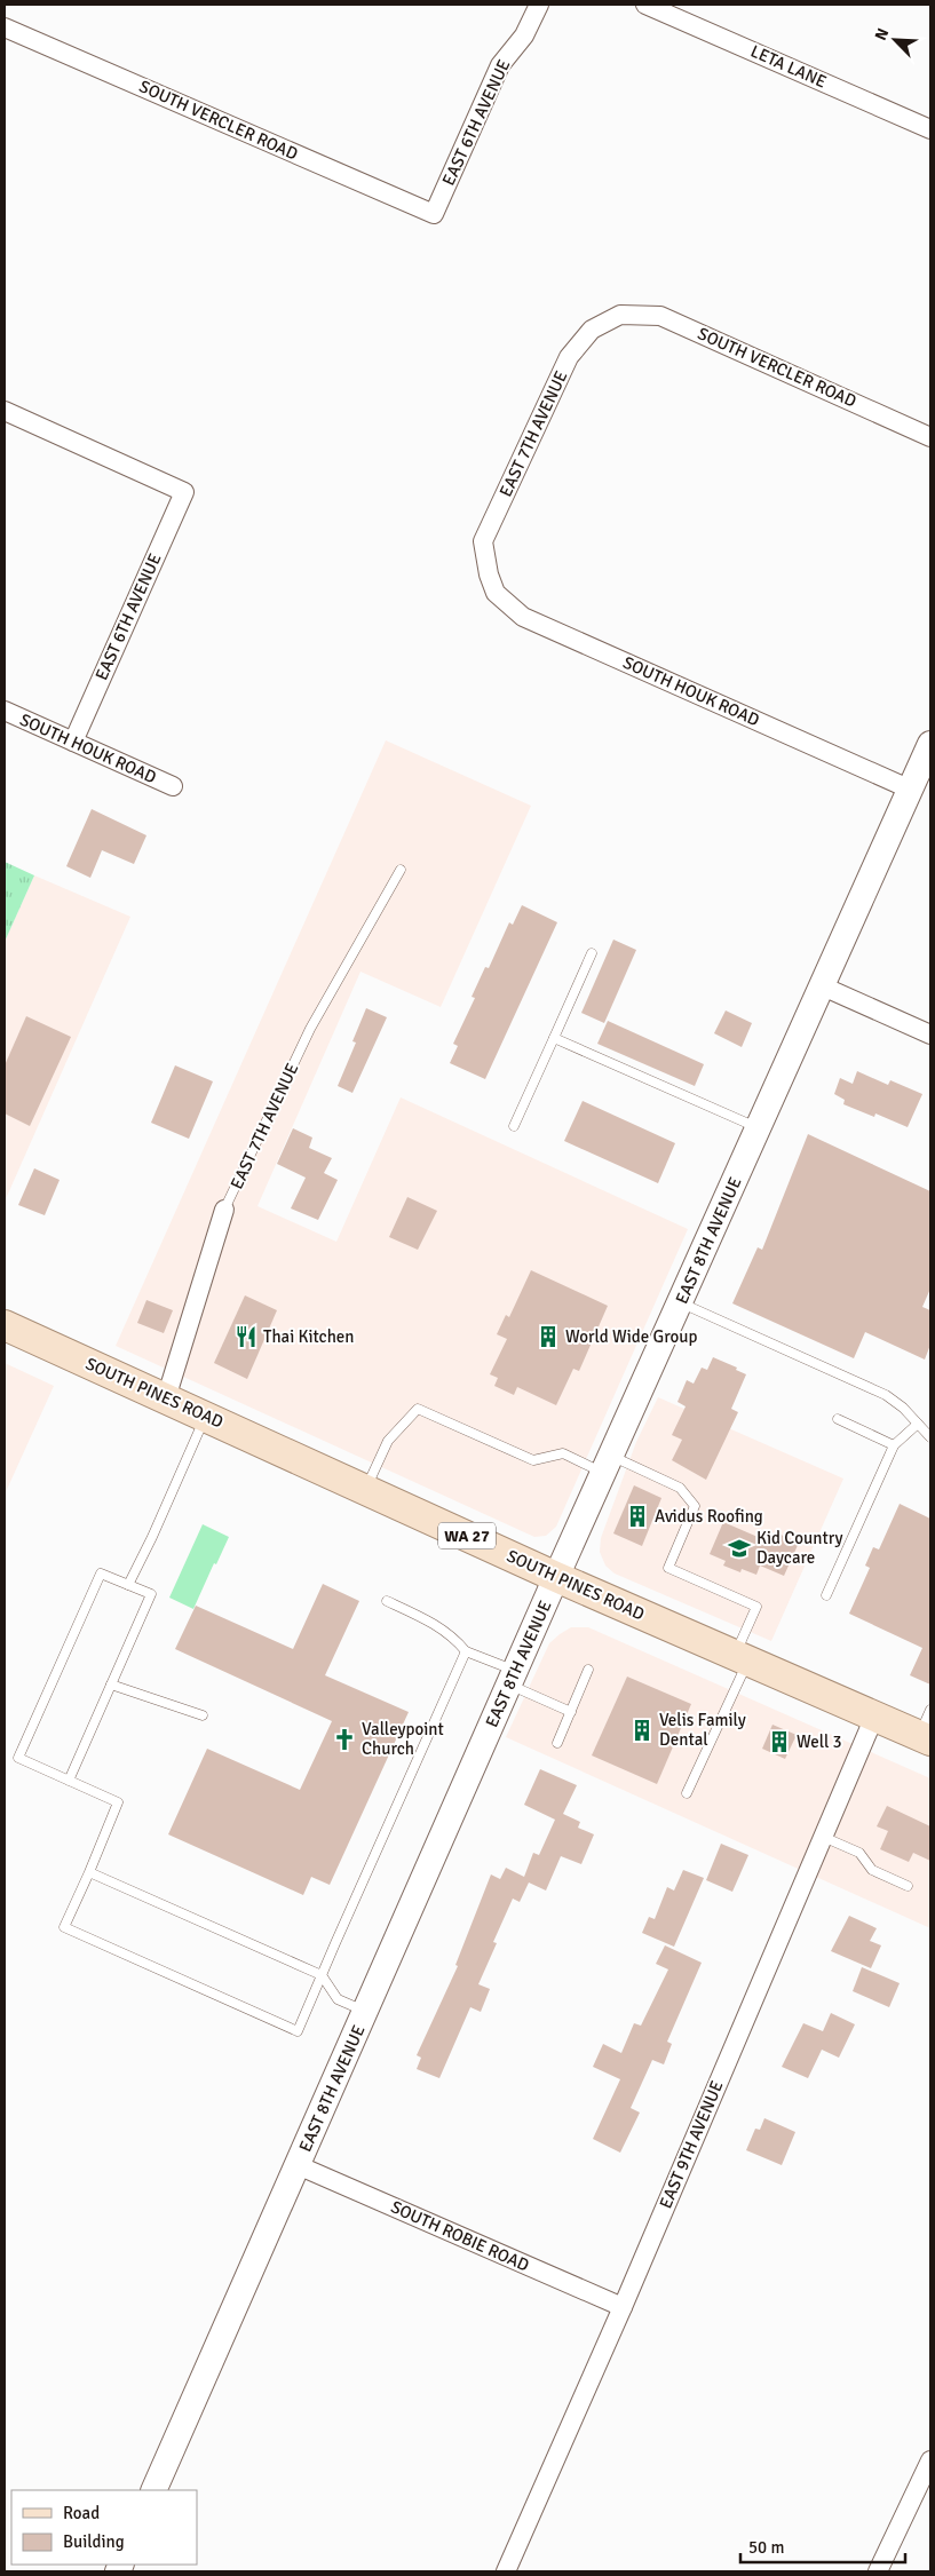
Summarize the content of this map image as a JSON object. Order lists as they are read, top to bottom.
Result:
{
  "streets": {
    "main road": ["SOUTH PINES ROAD", "WA 27"],
    "street": [
      "LETA LANE",
      "SOUTH VERCLER ROAD",
      "EAST 6TH AVENUE",
      "EAST 7TH AVENUE",
      "SOUTH HOUK ROAD",
      "EAST 8TH AVENUE",
      "EAST 9TH AVENUE",
      "SOUTH ROBIE ROAD"
    ]
  },
  "crossings": [
    ["SOUTH VERCLER ROAD", "EAST 6TH AVENUE"],
    ["SOUTH VERCLER ROAD", "EAST 7TH AVENUE"],
    ["EAST 6TH AVENUE", "SOUTH HOUK ROAD"],
    ["EAST 7TH AVENUE", "SOUTH HOUK ROAD"],
    ["EAST 7TH AVENUE", "SOUTH PINES ROAD"],
    ["SOUTH HOUK ROAD", "EAST 8TH AVENUE"],
    ["EAST 8TH AVENUE", "SOUTH PINES ROAD"],
    ["EAST 8TH AVENUE", "SOUTH ROBIE ROAD"],
    ["SOUTH PINES ROAD", "EAST 9TH AVENUE"],
    ["EAST 9TH AVENUE", "SOUTH ROBIE ROAD"]
  ],
  "places": {
    "restaurant": ["Thai Kitchen"],
    "building": [
      "World Wide Group",
      "Avidus Roofing",
      "Velis Family Dental",
      "Well 3"
    ],
    "school or university": ["Kid Country Daycare"],
    "church": ["Valleypoint Church"]
  },
  "legend": ["Road", "Building"],
  "scale_bar": "50 m",
  "north": "top left"
}
